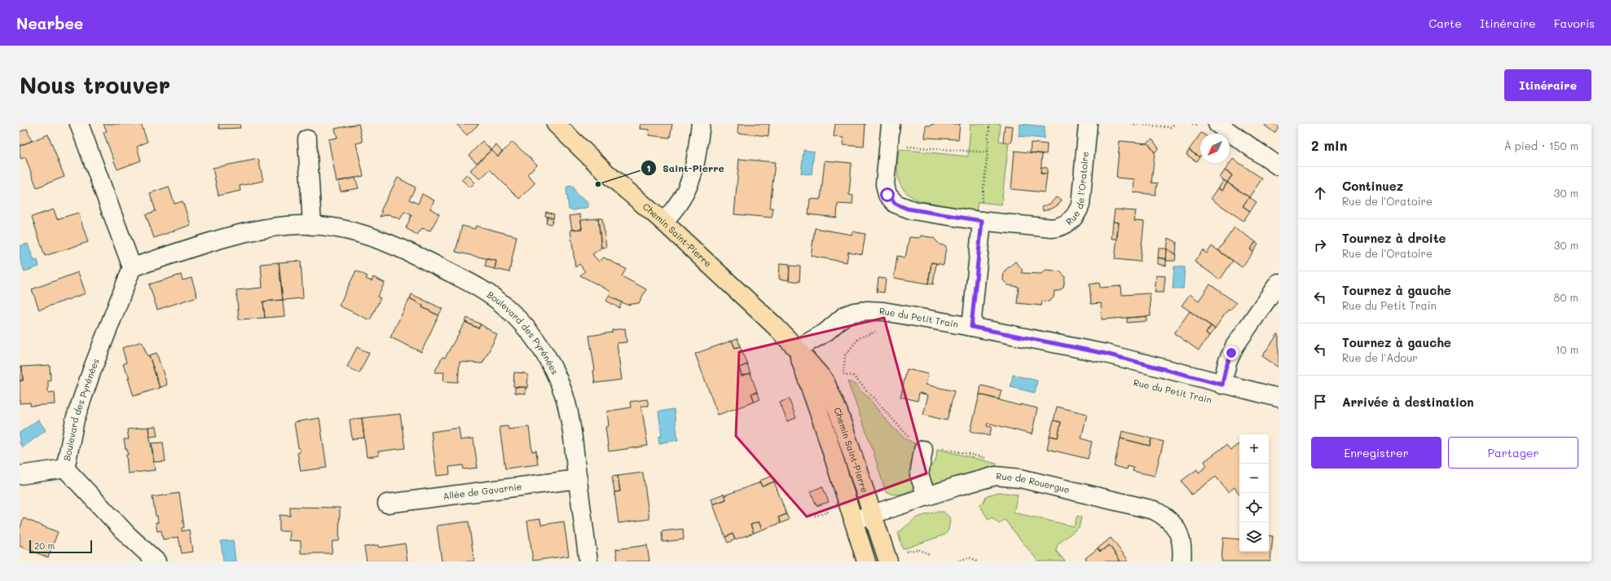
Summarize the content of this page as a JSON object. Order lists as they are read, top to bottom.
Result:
{
  "streets": {
    "main road": ["Chemin Saint-Pierre"],
    "street": [
      "Rue de l'Oratoire",
      "Rue du Petit Train",
      "Boulevard des Pyrénées",
      "Rue de Rouergue",
      "Allée de Gavarnie"
    ]
  },
  "crossings": [
    ["Chemin Saint-Pierre", "Rue du Petit Train"],
    ["Chemin Saint-Pierre", "Rue de Rouergue"],
    ["Boulevard des Pyrénées", "Allée de Gavarnie"]
  ],
  "places": ["Saint-Pierre"],
  "scale_bar": "20 m",
  "north": "bottom left",
  "page": {
    "header": "Nearbee",
    "nav": ["Carte", "Itinéraire", "Favoris"],
    "buttons": [
      "Itinéraire",
      ["Enregistrer", "Partager"]
    ],
    "title": "Nous trouver",
    "heading": ["2 min", "À pied · 150 m"],
    "list": [
      ["Continuez", "Rue de l'Oratoire", "30 m"],
      ["Tournez à droite", "Rue de l'Oratoire", "30 m"],
      ["Tournez à gauche", "Rue du Petit Train", "80 m"],
      ["Tournez à gauche", "Rue de l'Adour", "10 m"],
      "Arrivée à destination"
    ],
    "map_buttons": ["+", "−"],
    "scale": "20 m"
  }
}
